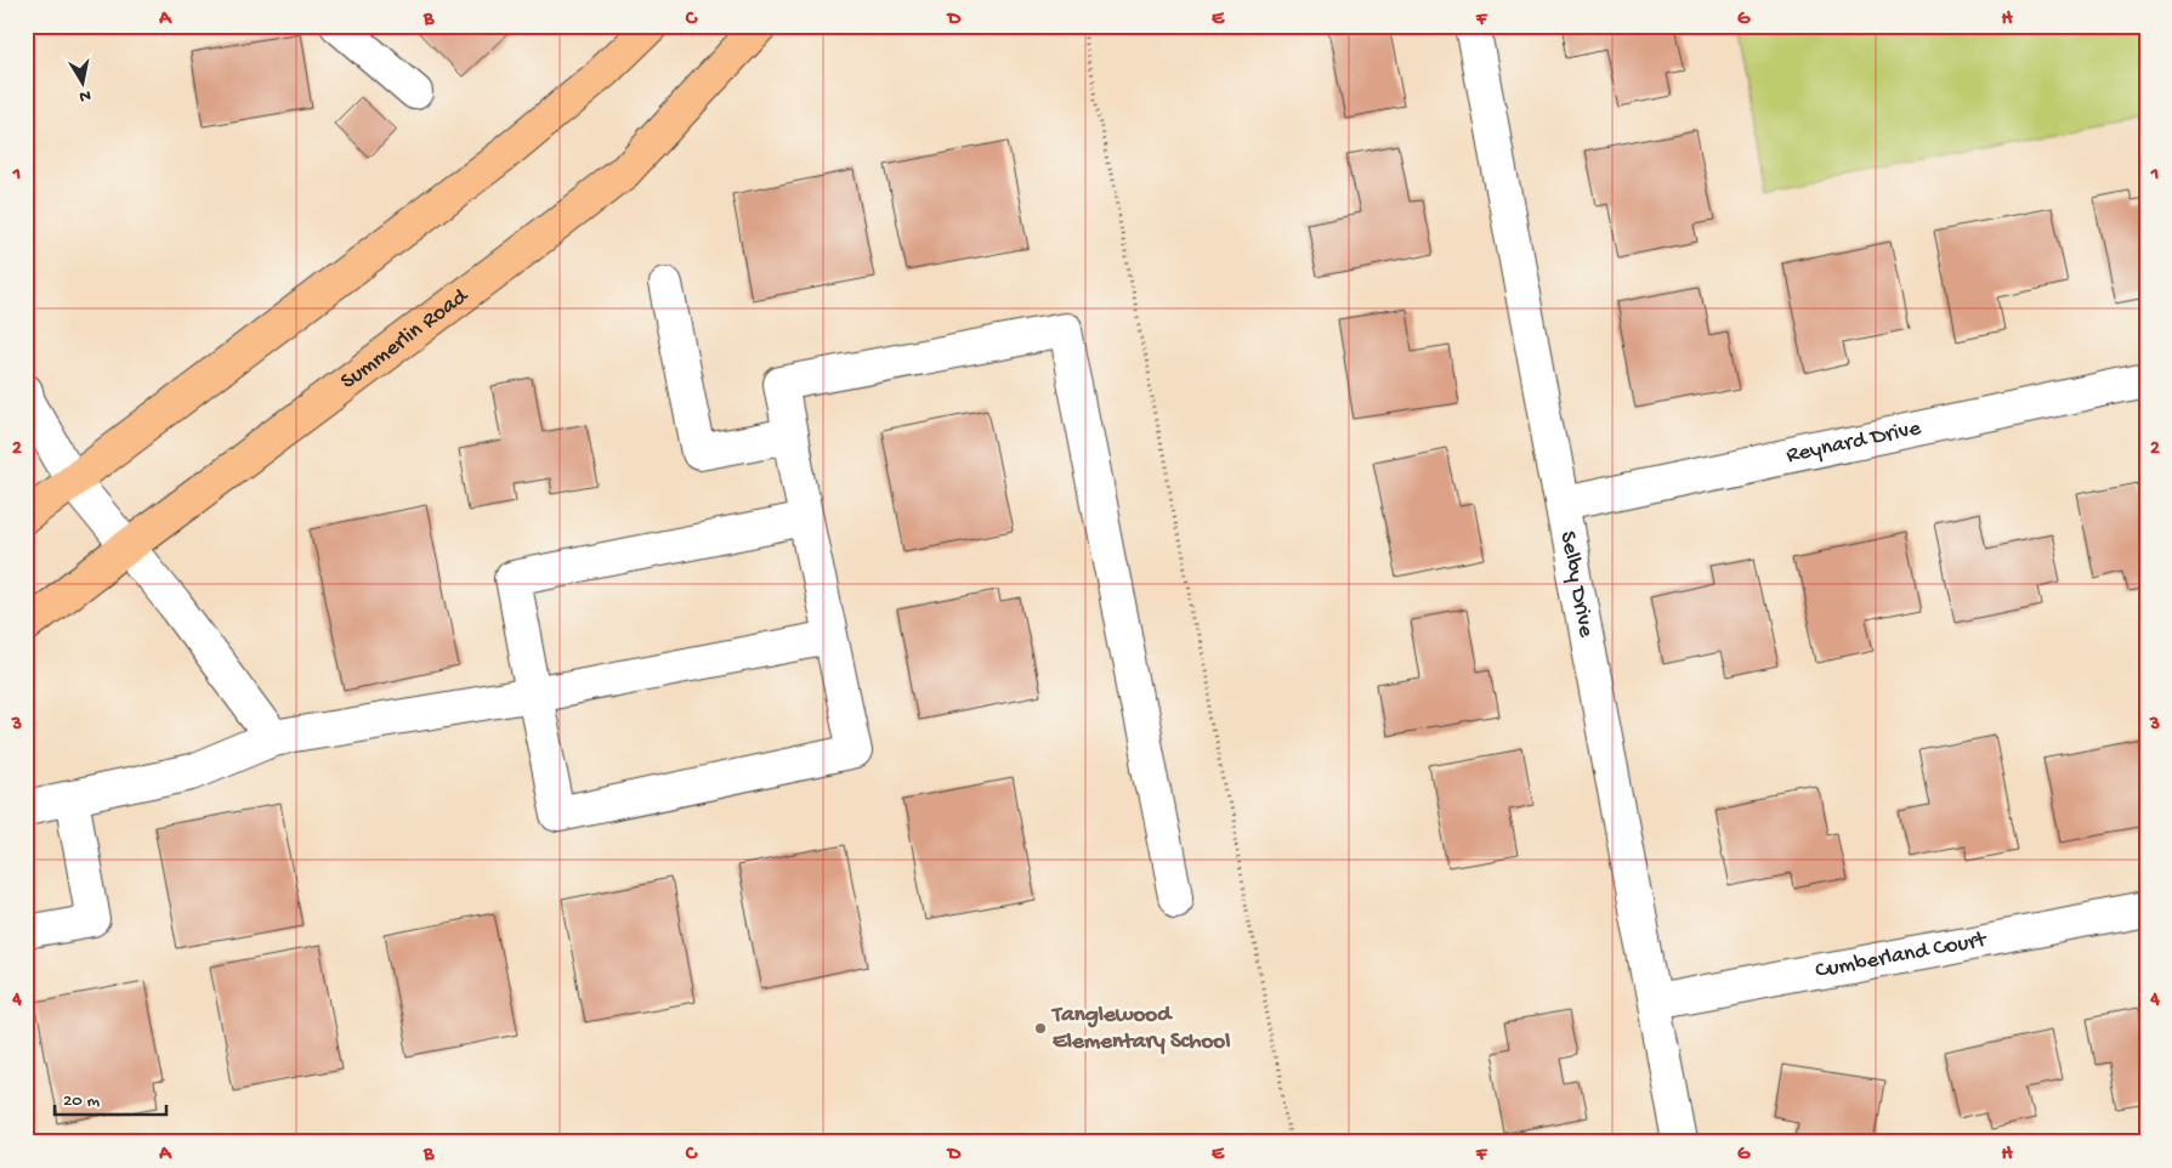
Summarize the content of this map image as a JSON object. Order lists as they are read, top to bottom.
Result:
{
  "streets": {
    "main road": ["Summerlin Road"],
    "street": ["Reynard Drive", "Selby Drive", "Cumberland Court"]
  },
  "crossings": [
    ["Reynard Drive", "Selby Drive"],
    ["Selby Drive", "Cumberland Court"]
  ],
  "places": ["Tanglewood Elementary School"],
  "scale_bar": "20 m",
  "north": "bottom",
  "grid": {
    "columns": [
      "A",
      "B",
      "C",
      "D",
      "E",
      "F",
      "G",
      "H"
    ],
    "rows": [
      "1",
      "2",
      "3",
      "4"
    ]
  }
}
